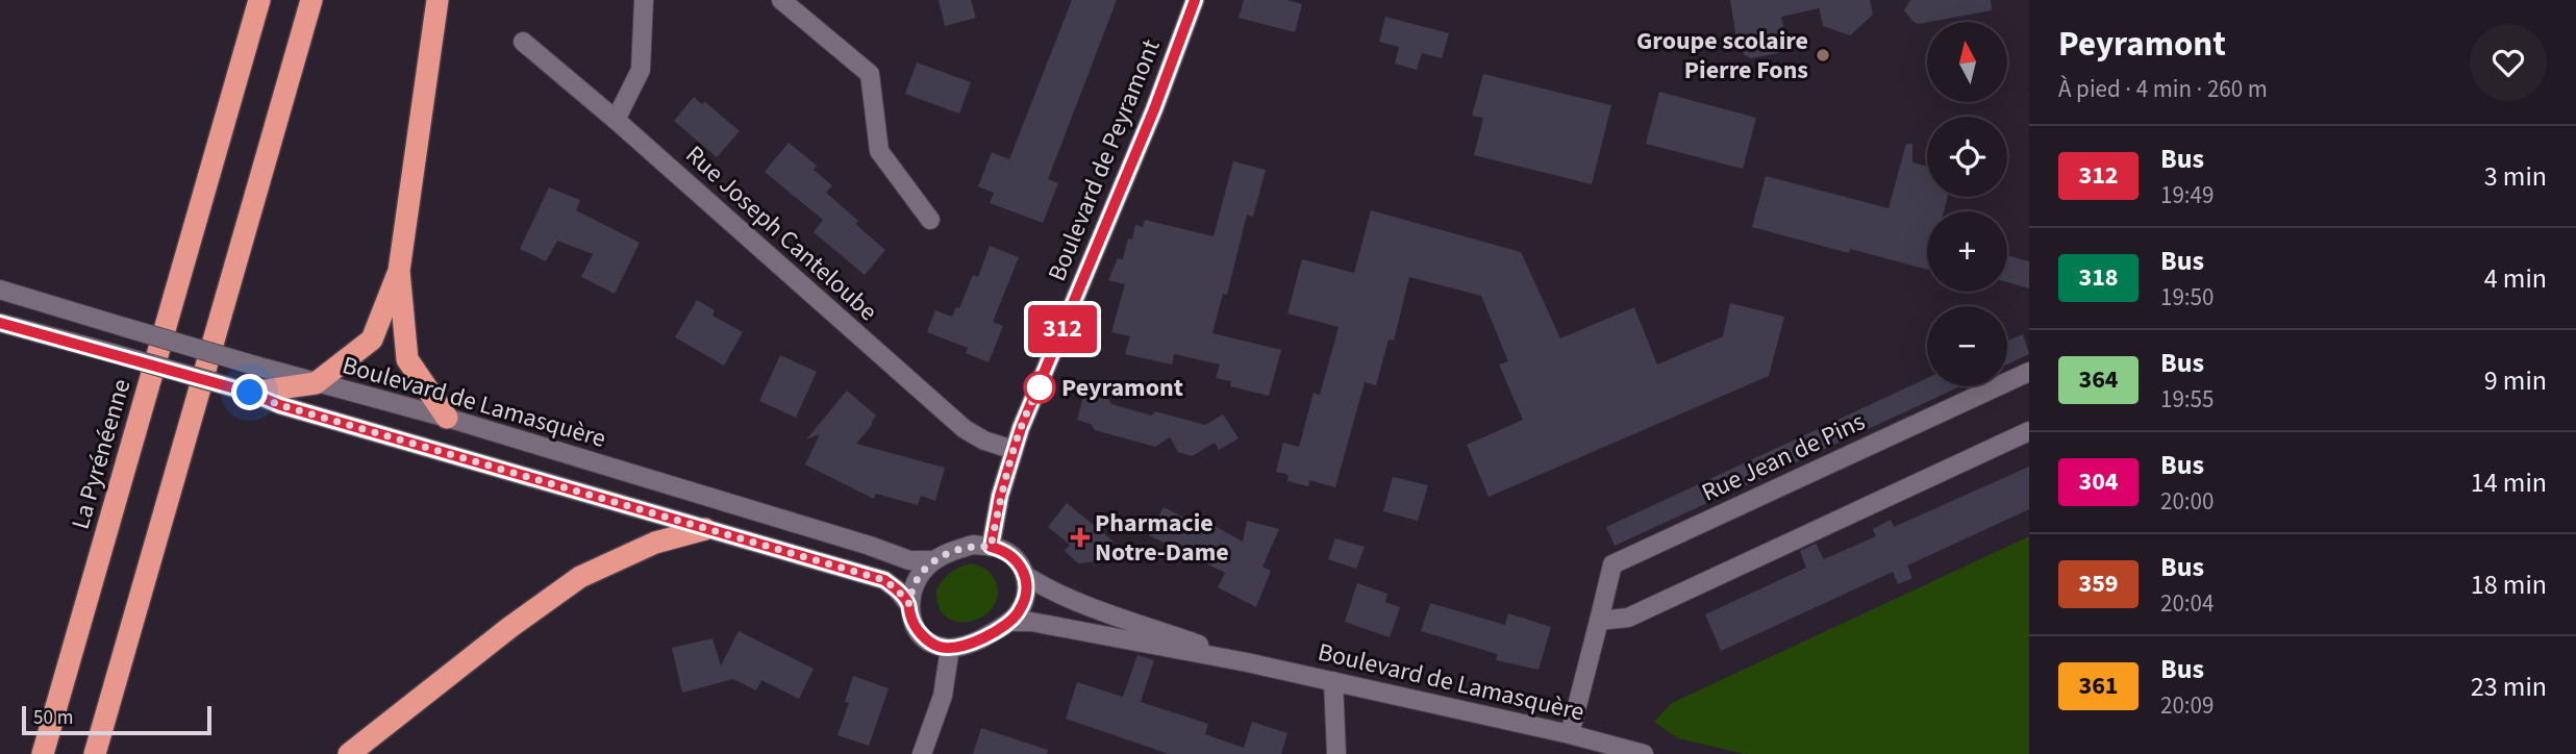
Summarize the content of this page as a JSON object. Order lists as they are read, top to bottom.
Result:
{
  "streets": {
    "highway": ["La Pyrénéenne"],
    "main road": [
      "Boulevard de Peyramont",
      "Rue Joseph Canteloube",
      "Boulevard de Lamasquère",
      "Rue Jean de Pins"
    ]
  },
  "crossings": [
    ["Boulevard de Peyramont", "Rue Joseph Canteloube"],
    ["Boulevard de Peyramont", "Boulevard de Lamasquère"],
    ["Boulevard de Lamasquère", "Rue Jean de Pins"]
  ],
  "places": {
    "other": ["Groupe scolaire Pierre Fons", "Peyramont"],
    "health": ["Pharmacie Notre-Dame"]
  },
  "lines": ["bus line 312"],
  "scale_bar": "50 m",
  "north": "top",
  "page": {
    "on_map": "312",
    "heading": ["Peyramont", "À pied · 4 min · 260 m"],
    "map_buttons": ["+", "−"],
    "list": [
      {
        "mark": "312",
        "name": "Bus",
        "note": "19:49",
        "value": "3 min"
      },
      {
        "mark": "318",
        "name": "Bus",
        "note": "19:50",
        "value": "4 min"
      },
      {
        "mark": "364",
        "name": "Bus",
        "note": "19:55",
        "value": "9 min"
      },
      {
        "mark": "304",
        "name": "Bus",
        "note": "20:00",
        "value": "14 min"
      },
      {
        "mark": "359",
        "name": "Bus",
        "note": "20:04",
        "value": "18 min"
      },
      {
        "mark": "361",
        "name": "Bus",
        "note": "20:09",
        "value": "23 min"
      }
    ],
    "scale": "50 m"
  }
}
